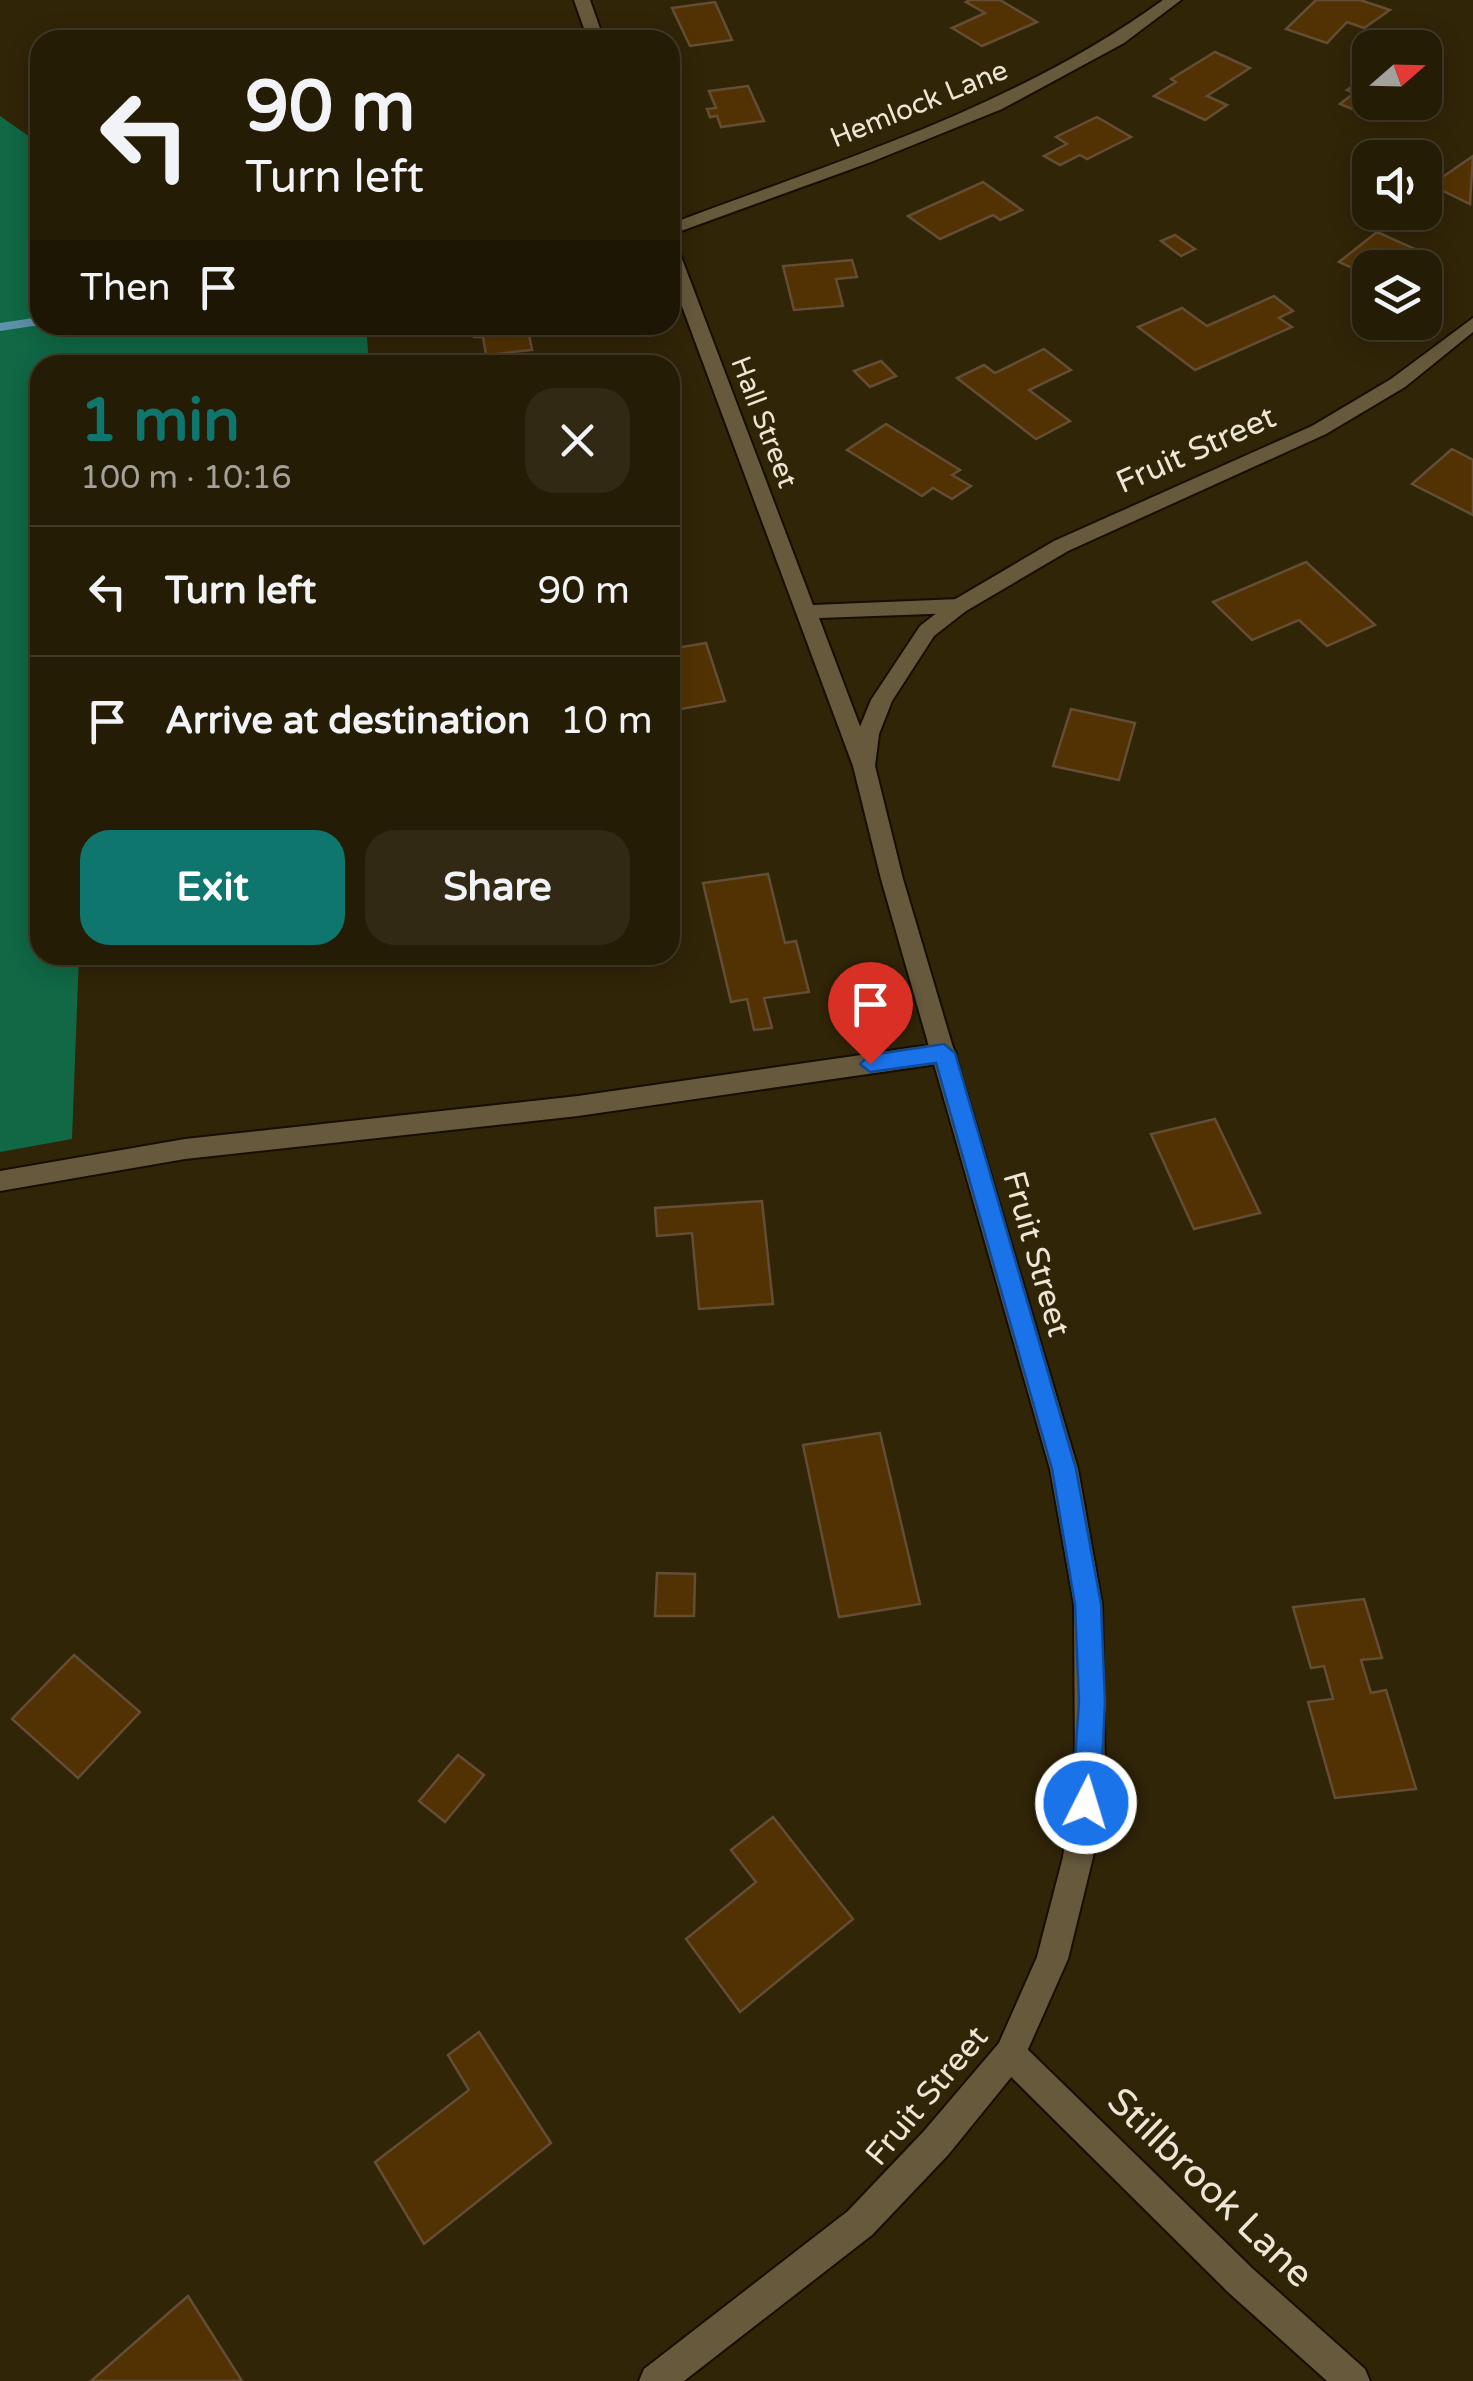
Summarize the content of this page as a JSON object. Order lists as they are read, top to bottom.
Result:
{
  "streets": {
    "street": [
      "Hemlock Lane",
      "Hall Street",
      "Fruit Street",
      "Stillbrook Lane"
    ]
  },
  "crossings": [
    ["Hall Street", "Fruit Street"],
    ["Fruit Street", "Stillbrook Lane"]
  ],
  "north": "right",
  "page": {
    "turn": ["90 m", "Turn left"],
    "then": "Then",
    "heading": ["1 min", "100 m · 10:16"],
    "list": [
      {
        "name": "Turn left",
        "value": "90 m"
      },
      {
        "name": "Arrive at destination",
        "value": "10 m"
      }
    ],
    "buttons": ["Exit", "Share"]
  }
}
